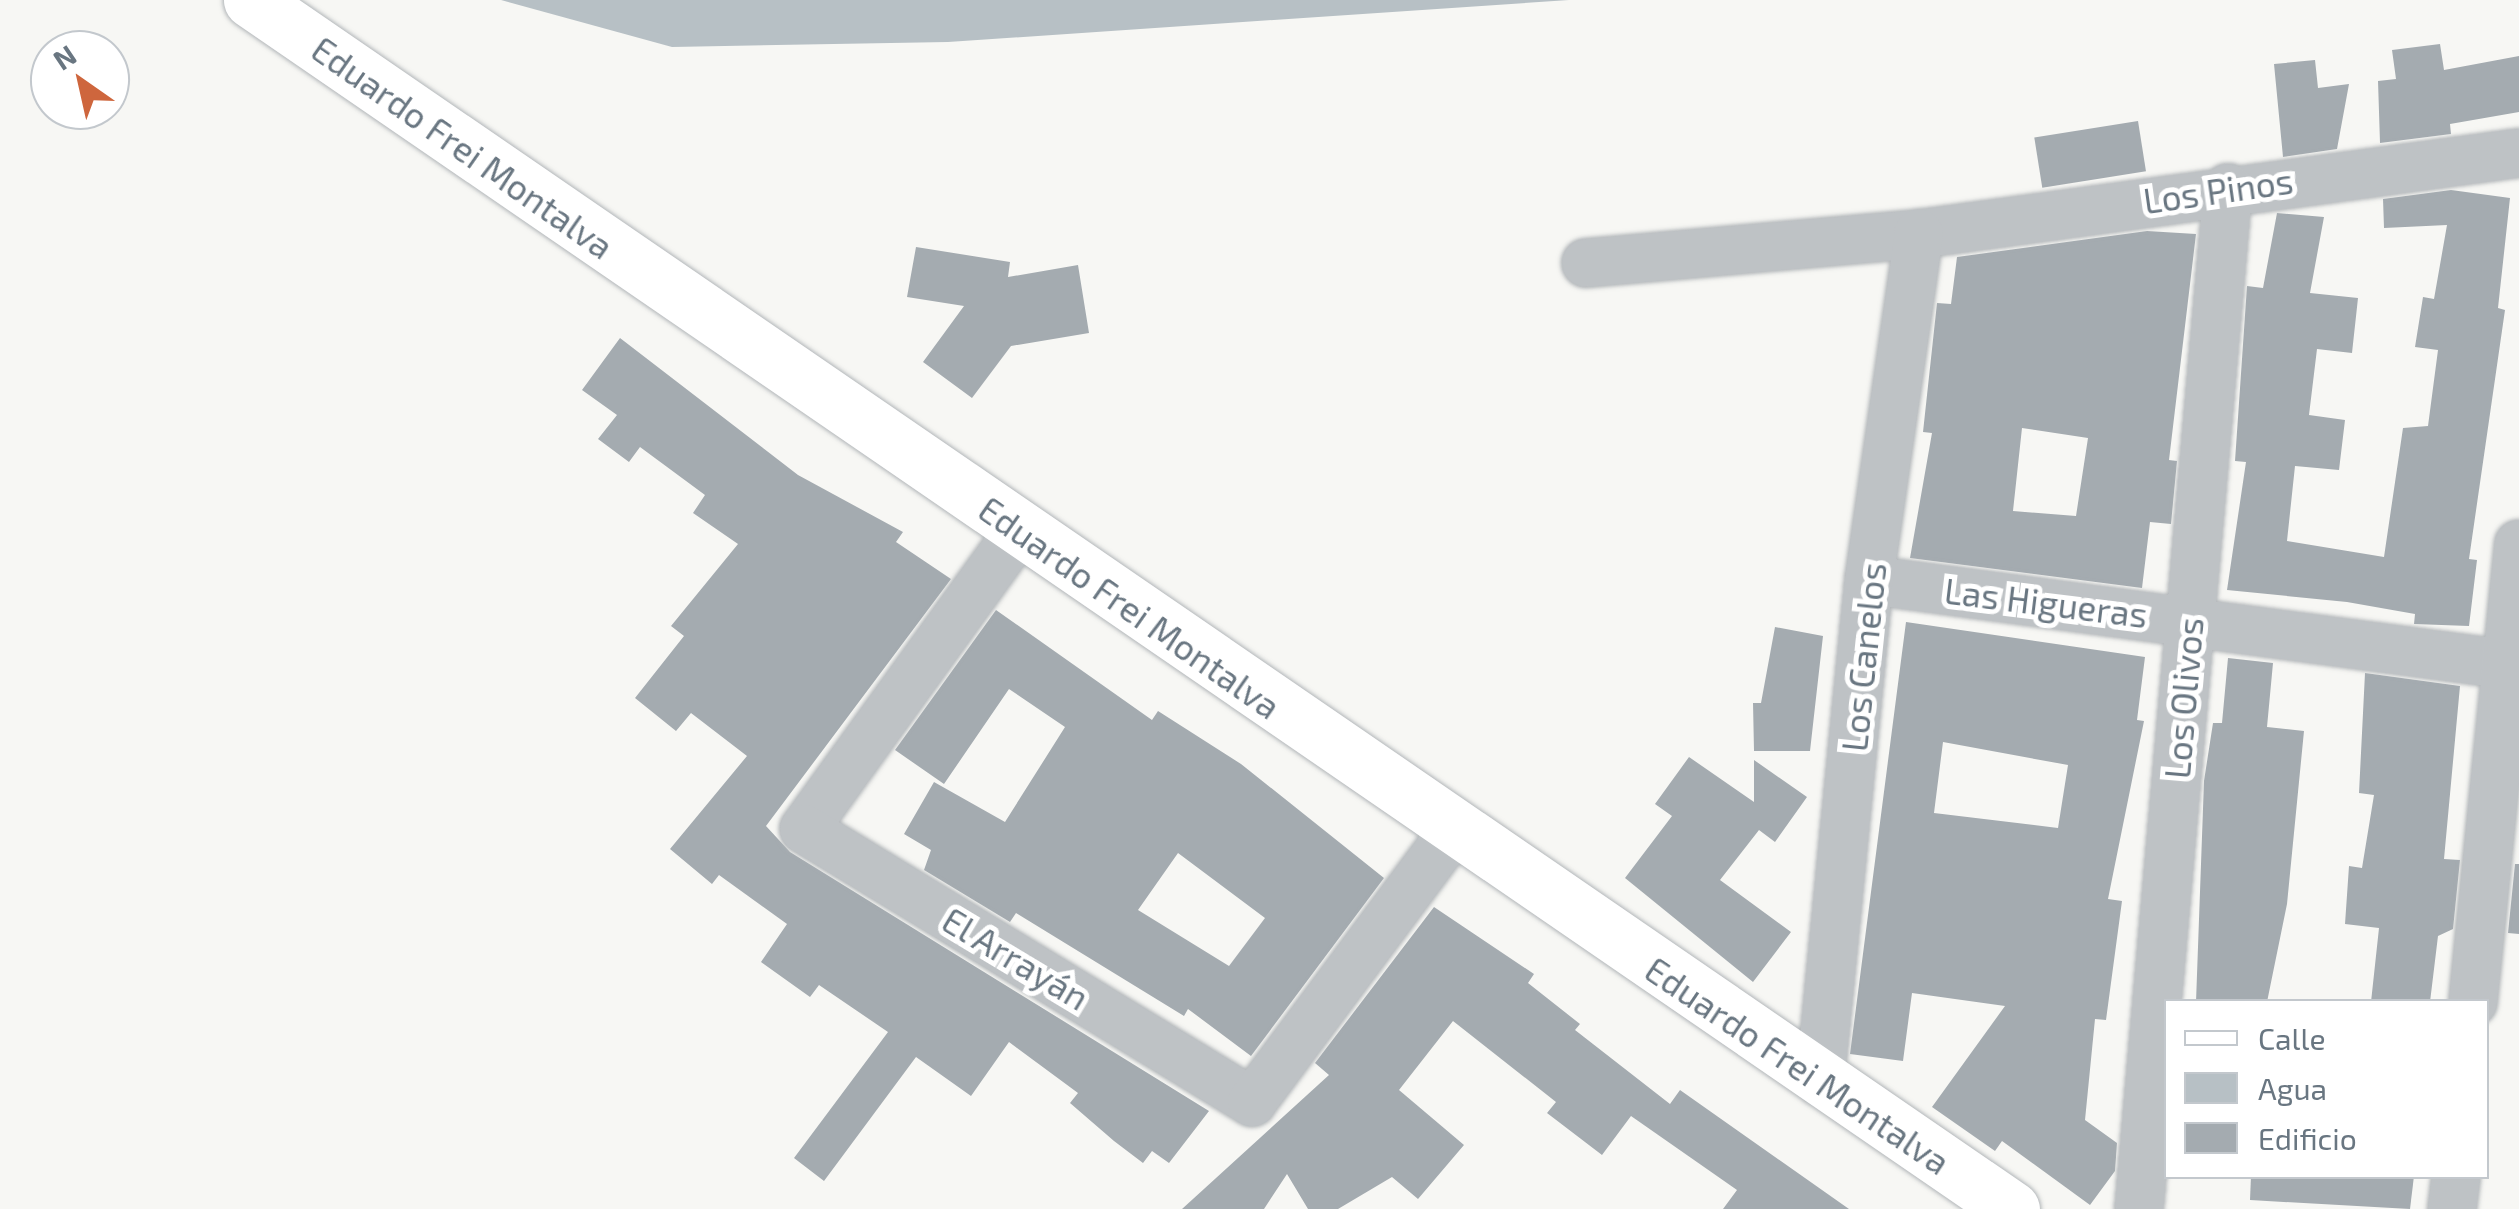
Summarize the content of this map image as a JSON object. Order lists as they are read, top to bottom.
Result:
{
  "streets": {
    "main road": ["Eduardo Frei Montalva"],
    "street": [
      "Los Pinos",
      "Las Higueras",
      "Los Canelos",
      "Los Olivos",
      "El Arrayán"
    ]
  },
  "crossings": [
    ["Eduardo Frei Montalva", "Los Canelos"],
    ["Eduardo Frei Montalva", "El Arrayán"],
    ["Los Pinos", "Los Canelos"],
    ["Los Pinos", "Los Olivos"],
    ["Las Higueras", "Los Canelos"],
    ["Las Higueras", "Los Olivos"]
  ],
  "legend": ["Calle", "Agua", "Edificio"],
  "north": "top left"
}
